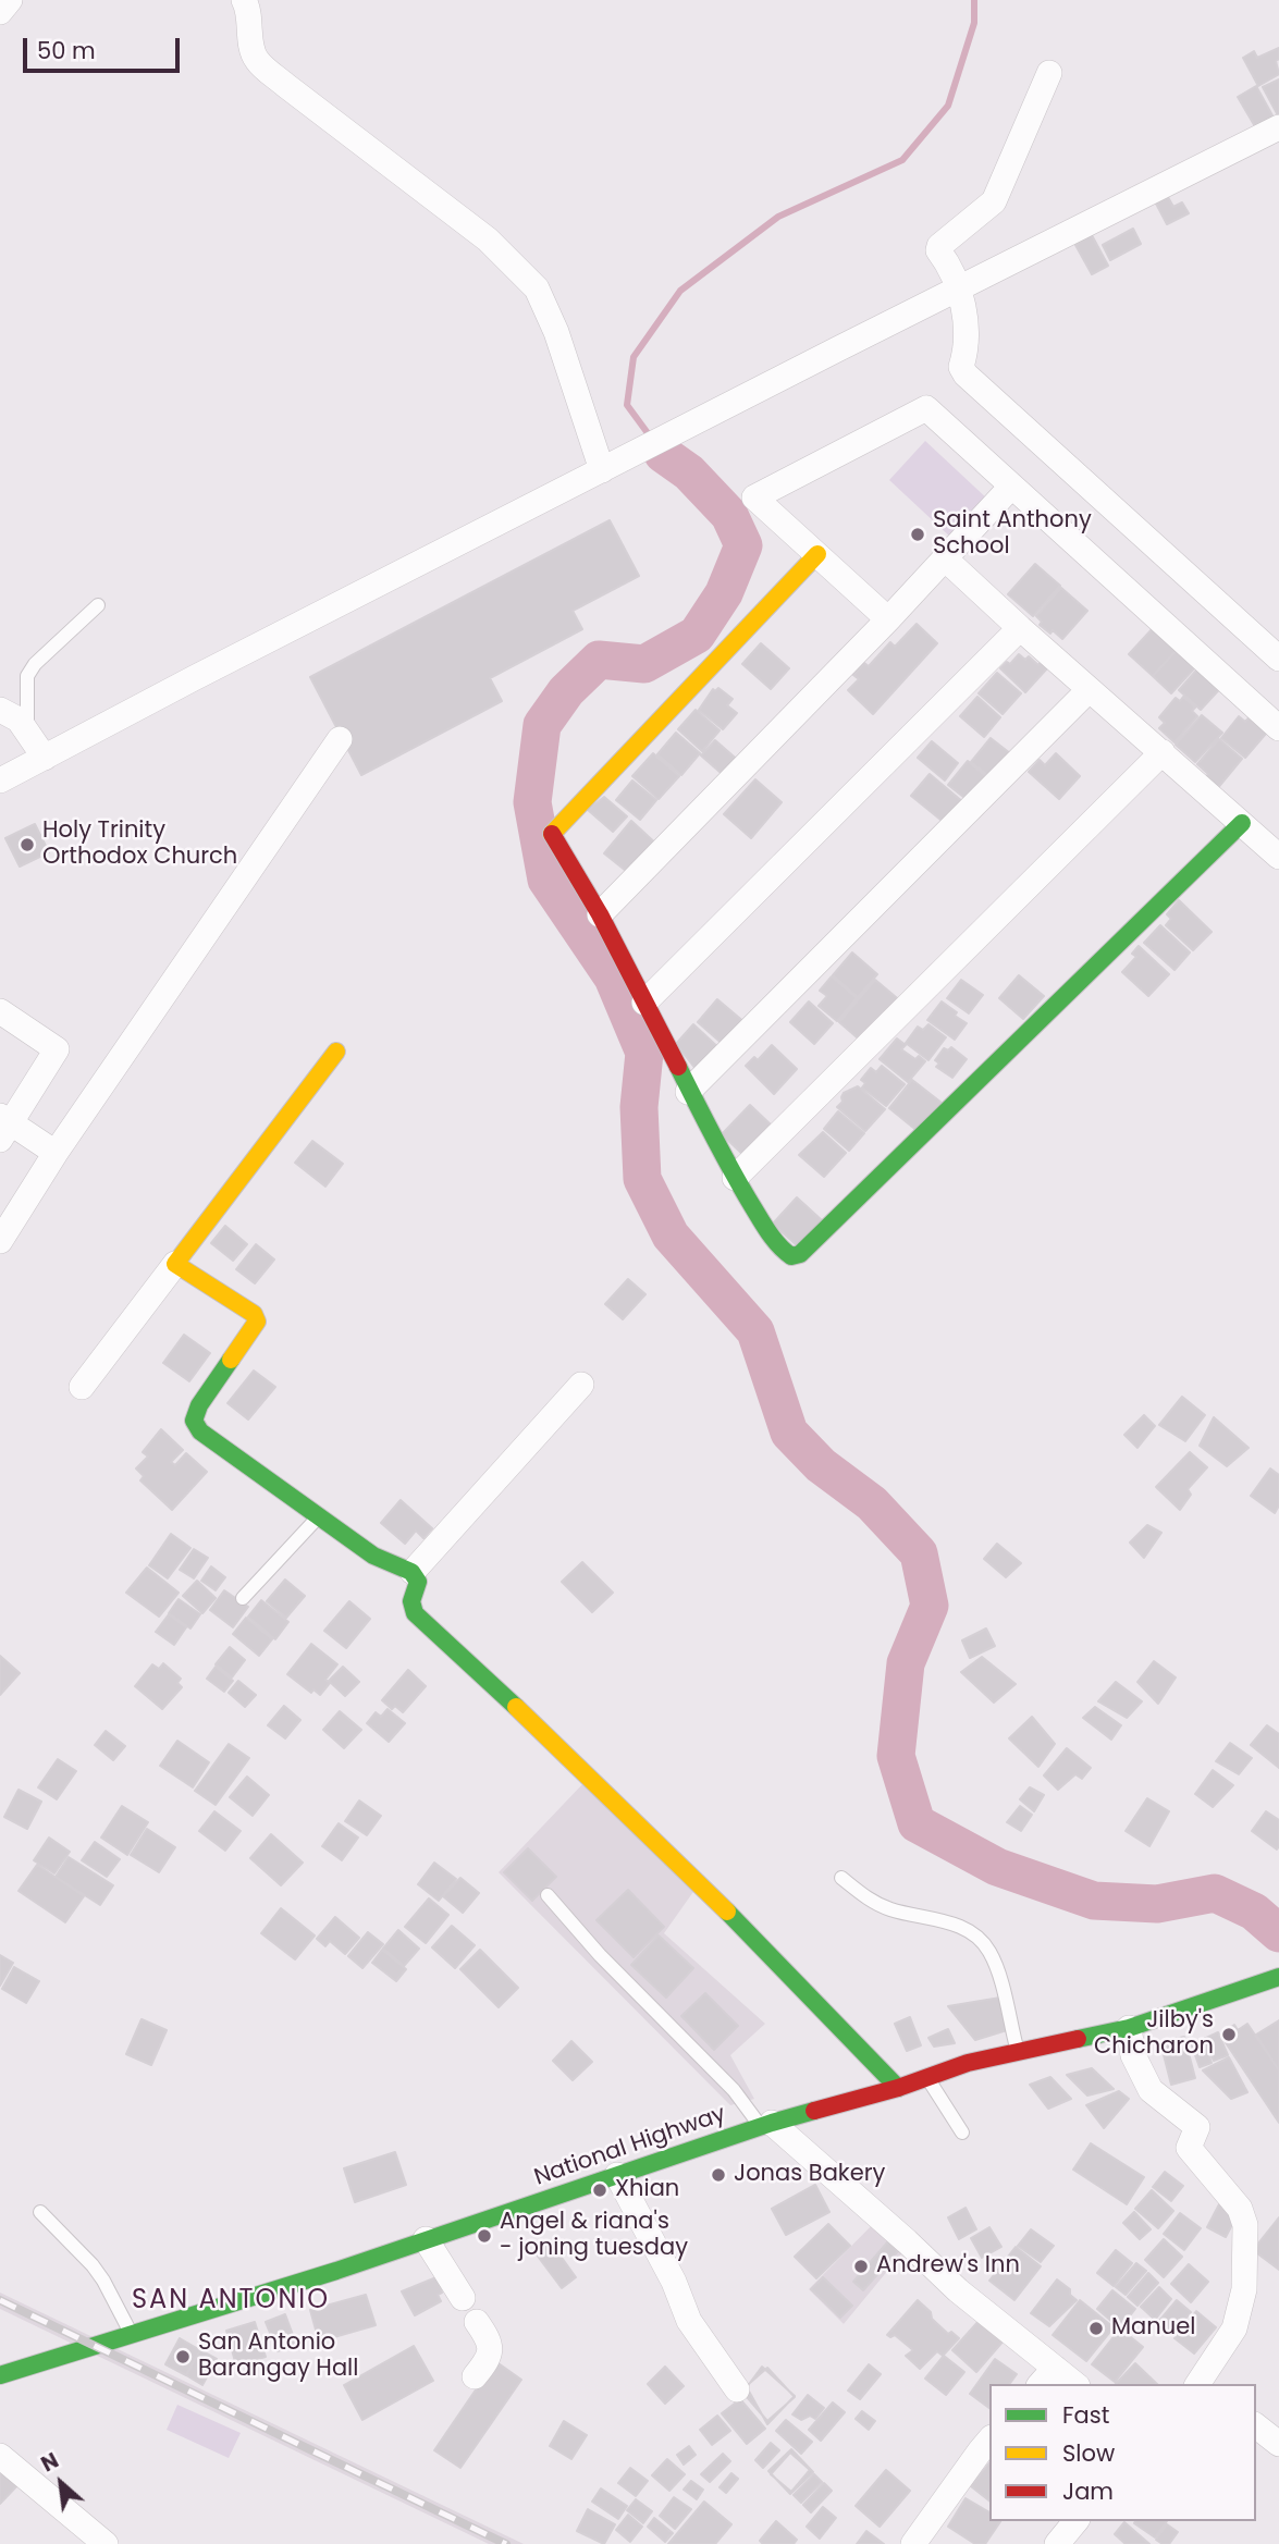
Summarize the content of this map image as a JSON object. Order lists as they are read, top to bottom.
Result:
{
  "streets": {
    "street": ["National Highway"]
  },
  "districts": ["SAN ANTONIO"],
  "places": [
    "Saint Anthony School",
    "Holy Trinity Orthodox Church",
    "Jilby's Chicharon",
    "Jonas Bakery",
    "Xhian",
    "Angel & riana's - joning tuesday",
    "Andrew's Inn",
    "Manuel",
    "San Antonio Barangay Hall"
  ],
  "legend": ["Fast", "Slow", "Jam"],
  "scale_bar": "50 m",
  "north": "top left"
}
